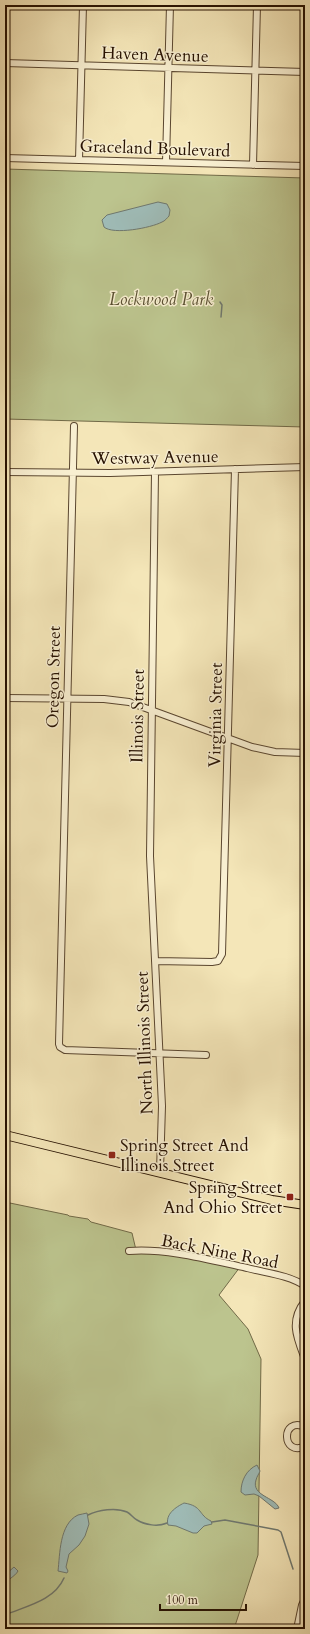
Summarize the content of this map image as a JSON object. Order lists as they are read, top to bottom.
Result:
{
  "streets": {
    "street": [
      "Haven Avenue",
      "Graceland Boulevard",
      "Westway Avenue",
      "Oregon Street",
      "Virginia Street",
      "Illinois Street",
      "North Illinois Street",
      "Back Nine Road"
    ]
  },
  "crossings": [
    ["Westway Avenue", "Oregon Street"],
    ["Westway Avenue", "Virginia Street"],
    ["Westway Avenue", "Illinois Street"],
    ["Oregon Street", "North Illinois Street"],
    ["Virginia Street", "Illinois Street"],
    ["Virginia Street", "North Illinois Street"],
    ["Illinois Street", "North Illinois Street"]
  ],
  "parks": ["Lockwood Park"],
  "places": {
    "transit": ["Spring Street And Illinois Street", "Spring Street And Ohio Street"]
  },
  "scale_bar": "100 m"
}
